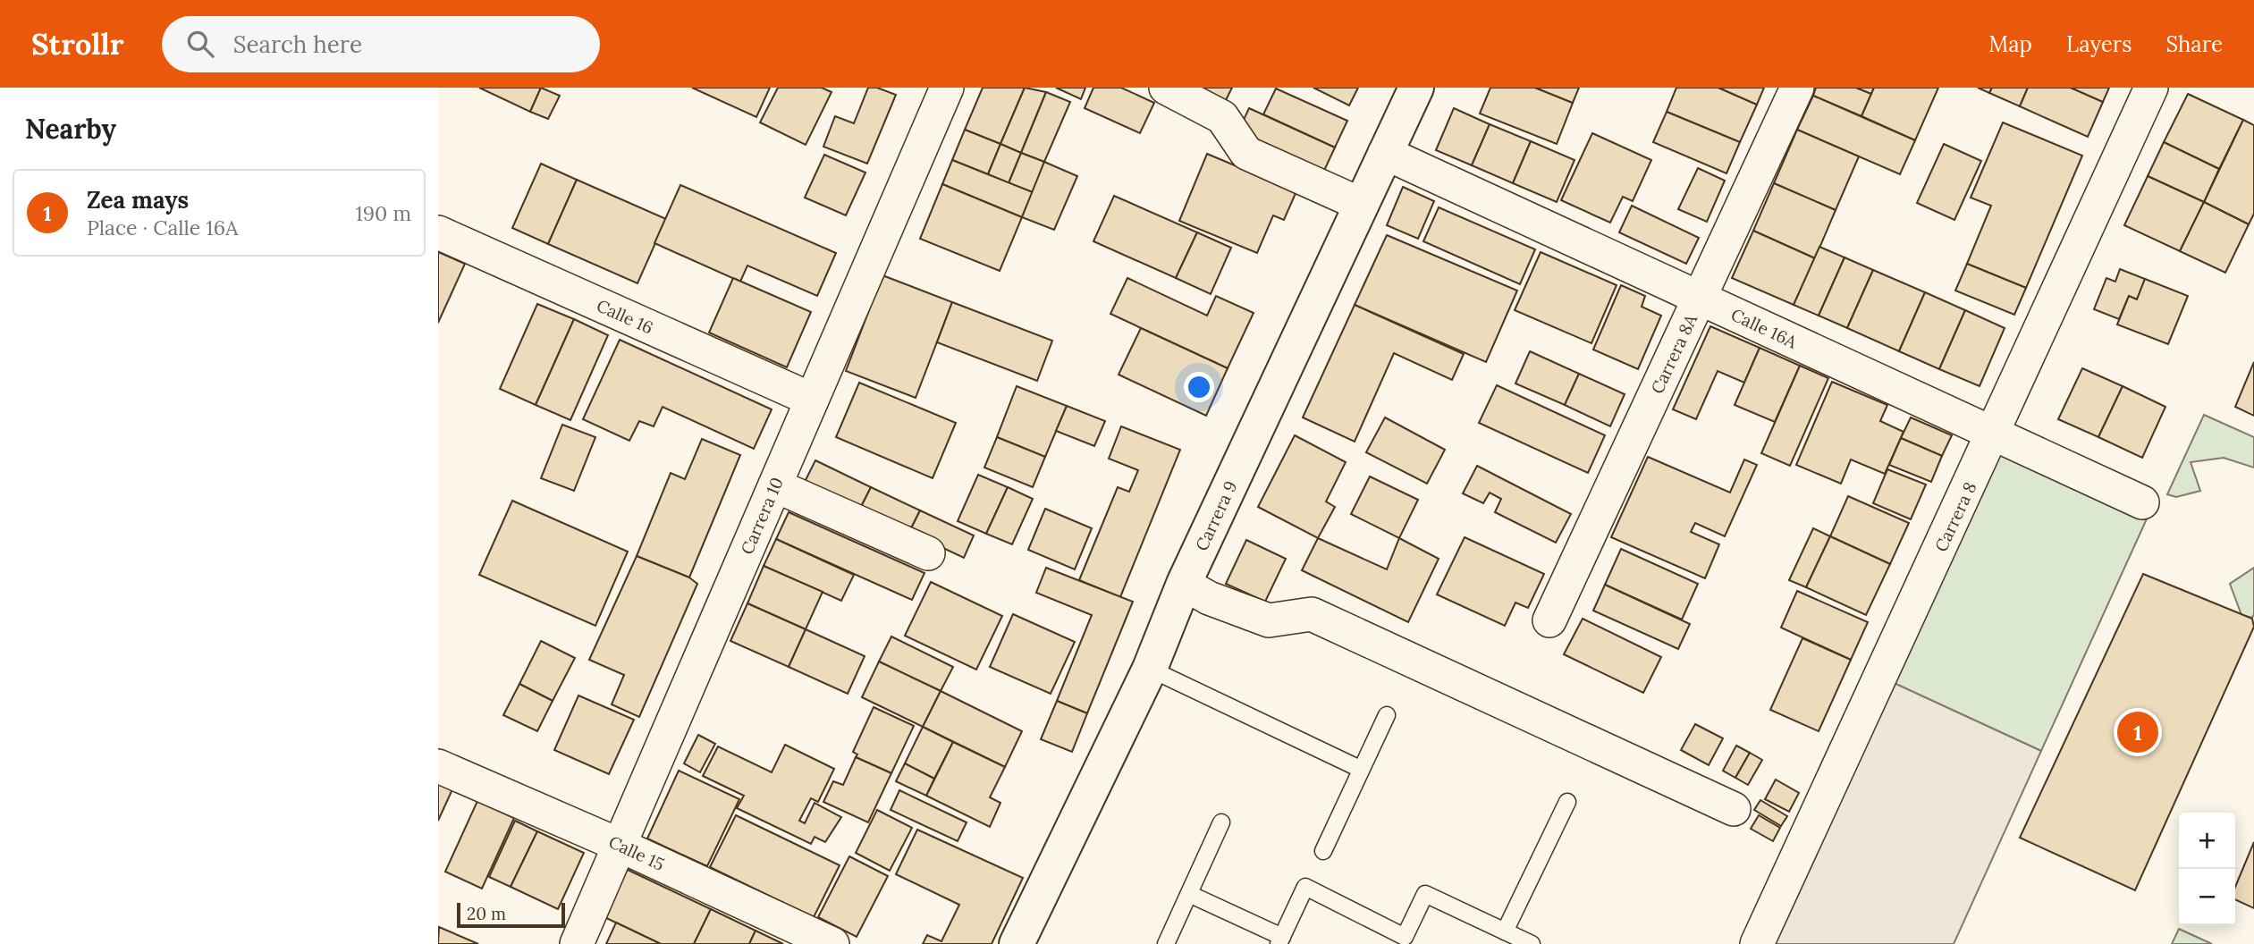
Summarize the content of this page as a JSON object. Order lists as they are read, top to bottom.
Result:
{
  "streets": {
    "main road": ["Carrera 9"],
    "street": [
      "Calle 16",
      "Calle 16A",
      "Carrera 8A",
      "Carrera 10",
      "Carrera 8",
      "Calle 15"
    ]
  },
  "crossings": [
    ["Calle 16", "Carrera 10"],
    ["Calle 16A", "Carrera 8A"],
    ["Calle 16A", "Carrera 9"],
    ["Calle 16A", "Carrera 8"],
    ["Carrera 10", "Calle 15"]
  ],
  "scale_bar": "20 m",
  "page": {
    "header": "Strollr",
    "search": "Search here",
    "nav": ["Map", "Layers", "Share"],
    "heading": "Nearby",
    "list": [
      {
        "mark": "1",
        "name": "Zea mays",
        "note": "Place · Calle 16A",
        "value": "190 m"
      }
    ],
    "pins": "1",
    "map_buttons": ["+", "−"],
    "scale": "20 m"
  }
}
